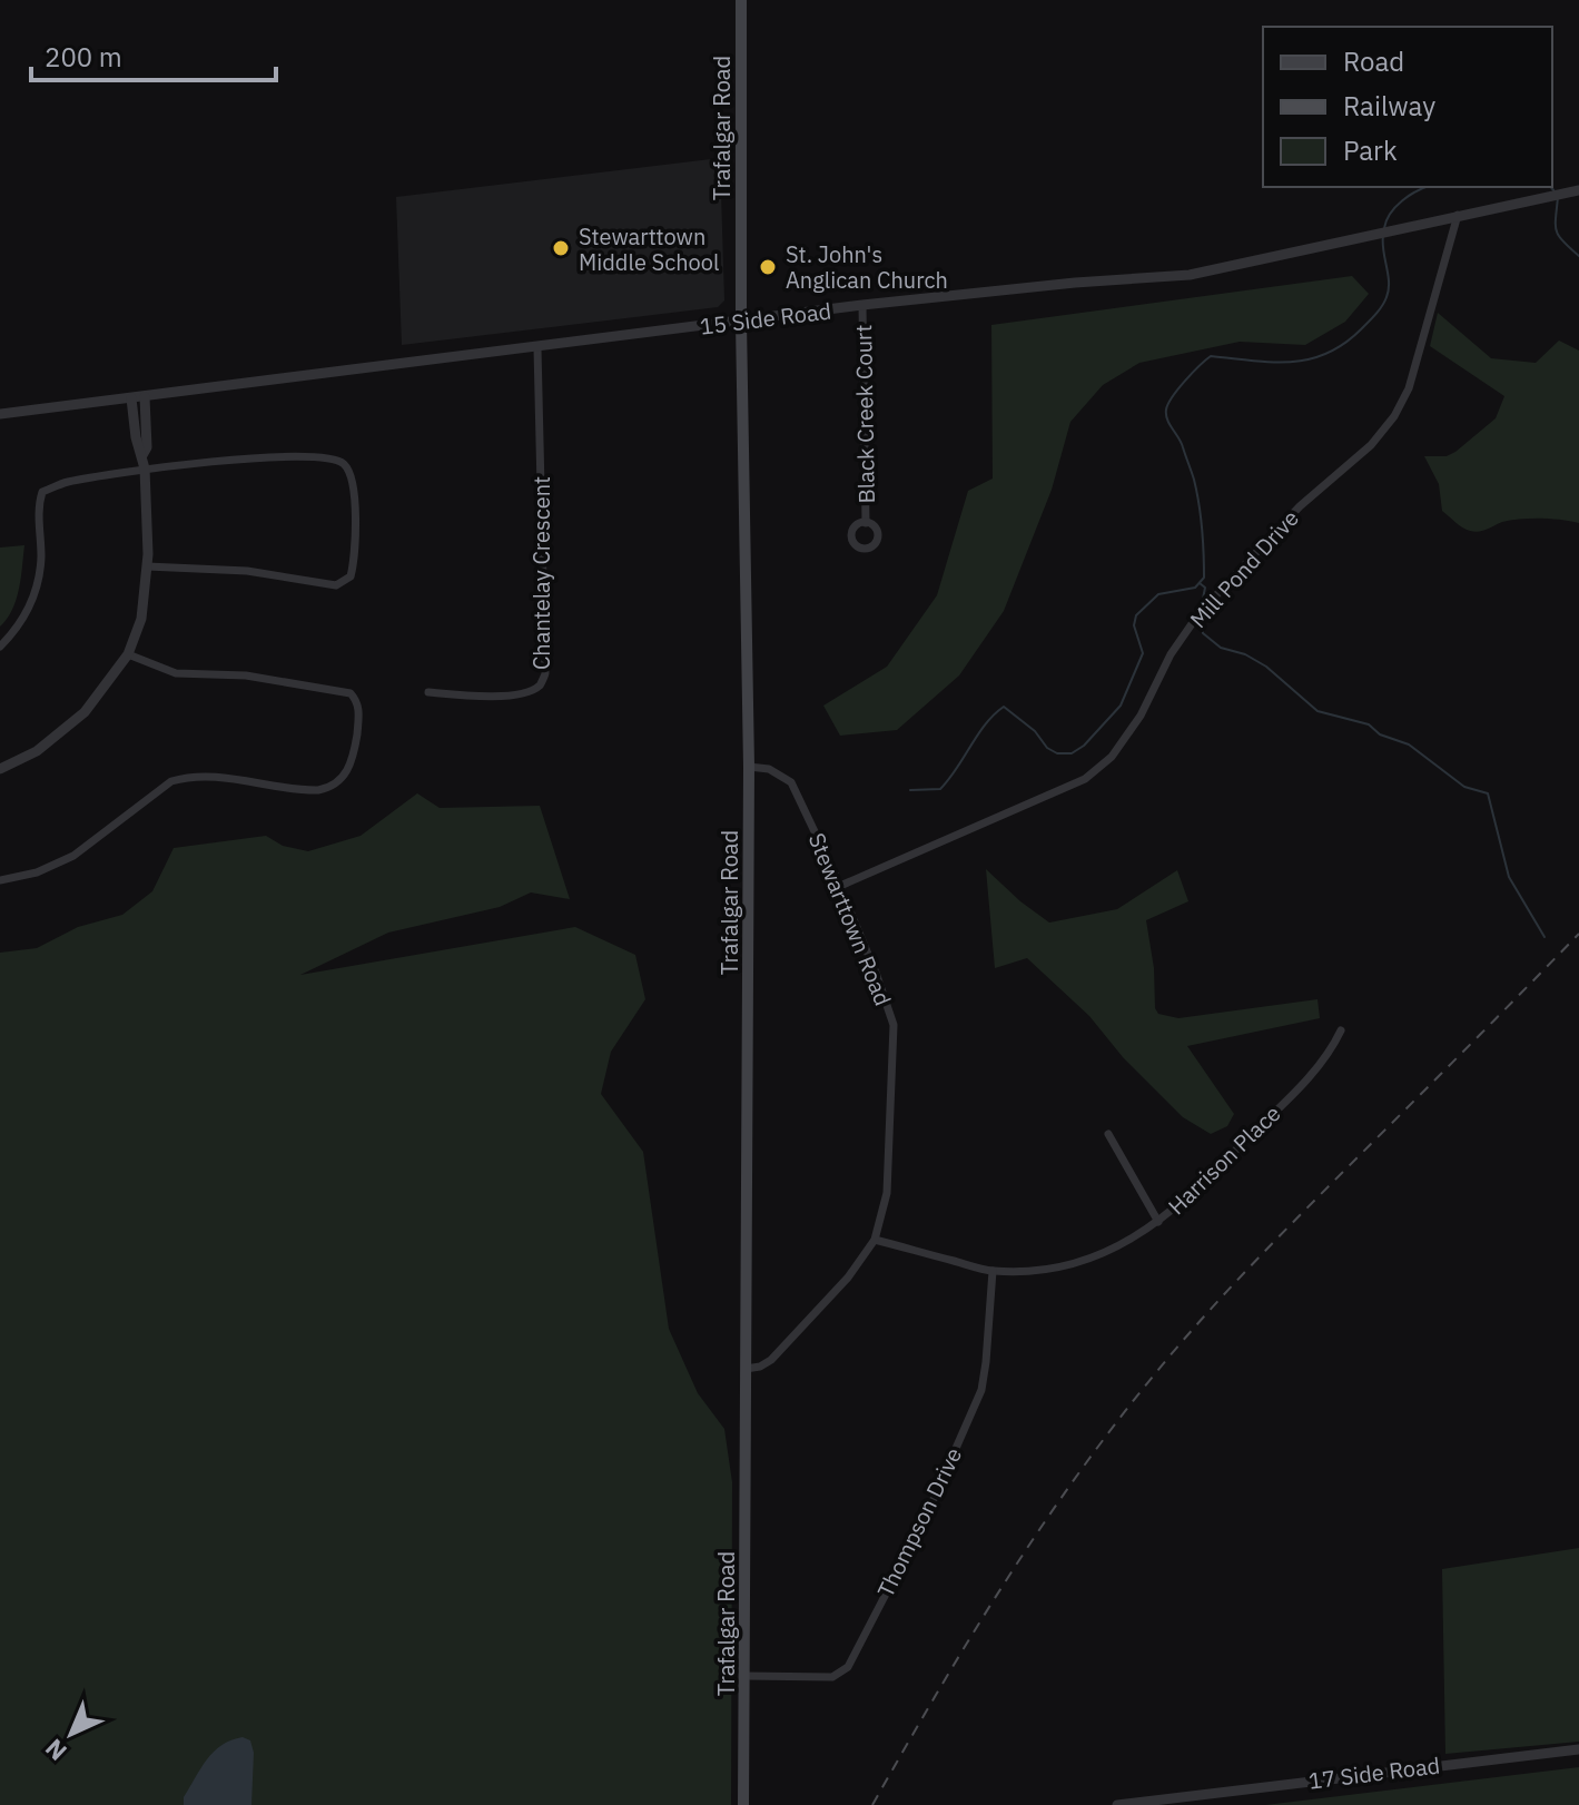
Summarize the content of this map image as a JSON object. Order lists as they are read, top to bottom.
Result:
{
  "streets": {
    "main road": ["Trafalgar Road"],
    "street": [
      "15 Side Road",
      "Black Creek Court",
      "Mill Pond Drive",
      "Chantelay Crescent",
      "Stewarttown Road",
      "Harrison Place",
      "Thompson Drive",
      "17 Side Road"
    ]
  },
  "crossings": [
    ["Trafalgar Road", "15 Side Road"],
    ["Trafalgar Road", "Stewarttown Road"],
    ["Trafalgar Road", "Thompson Drive"],
    ["15 Side Road", "Black Creek Court"],
    ["15 Side Road", "Mill Pond Drive"],
    ["15 Side Road", "Chantelay Crescent"],
    ["Mill Pond Drive", "Stewarttown Road"],
    ["Stewarttown Road", "Harrison Place"],
    ["Harrison Place", "Thompson Drive"]
  ],
  "places": ["Stewarttown Middle School", "St. John's Anglican Church"],
  "legend": ["Road", "Railway", "Park"],
  "scale_bar": "200 m",
  "north": "bottom left"
}
